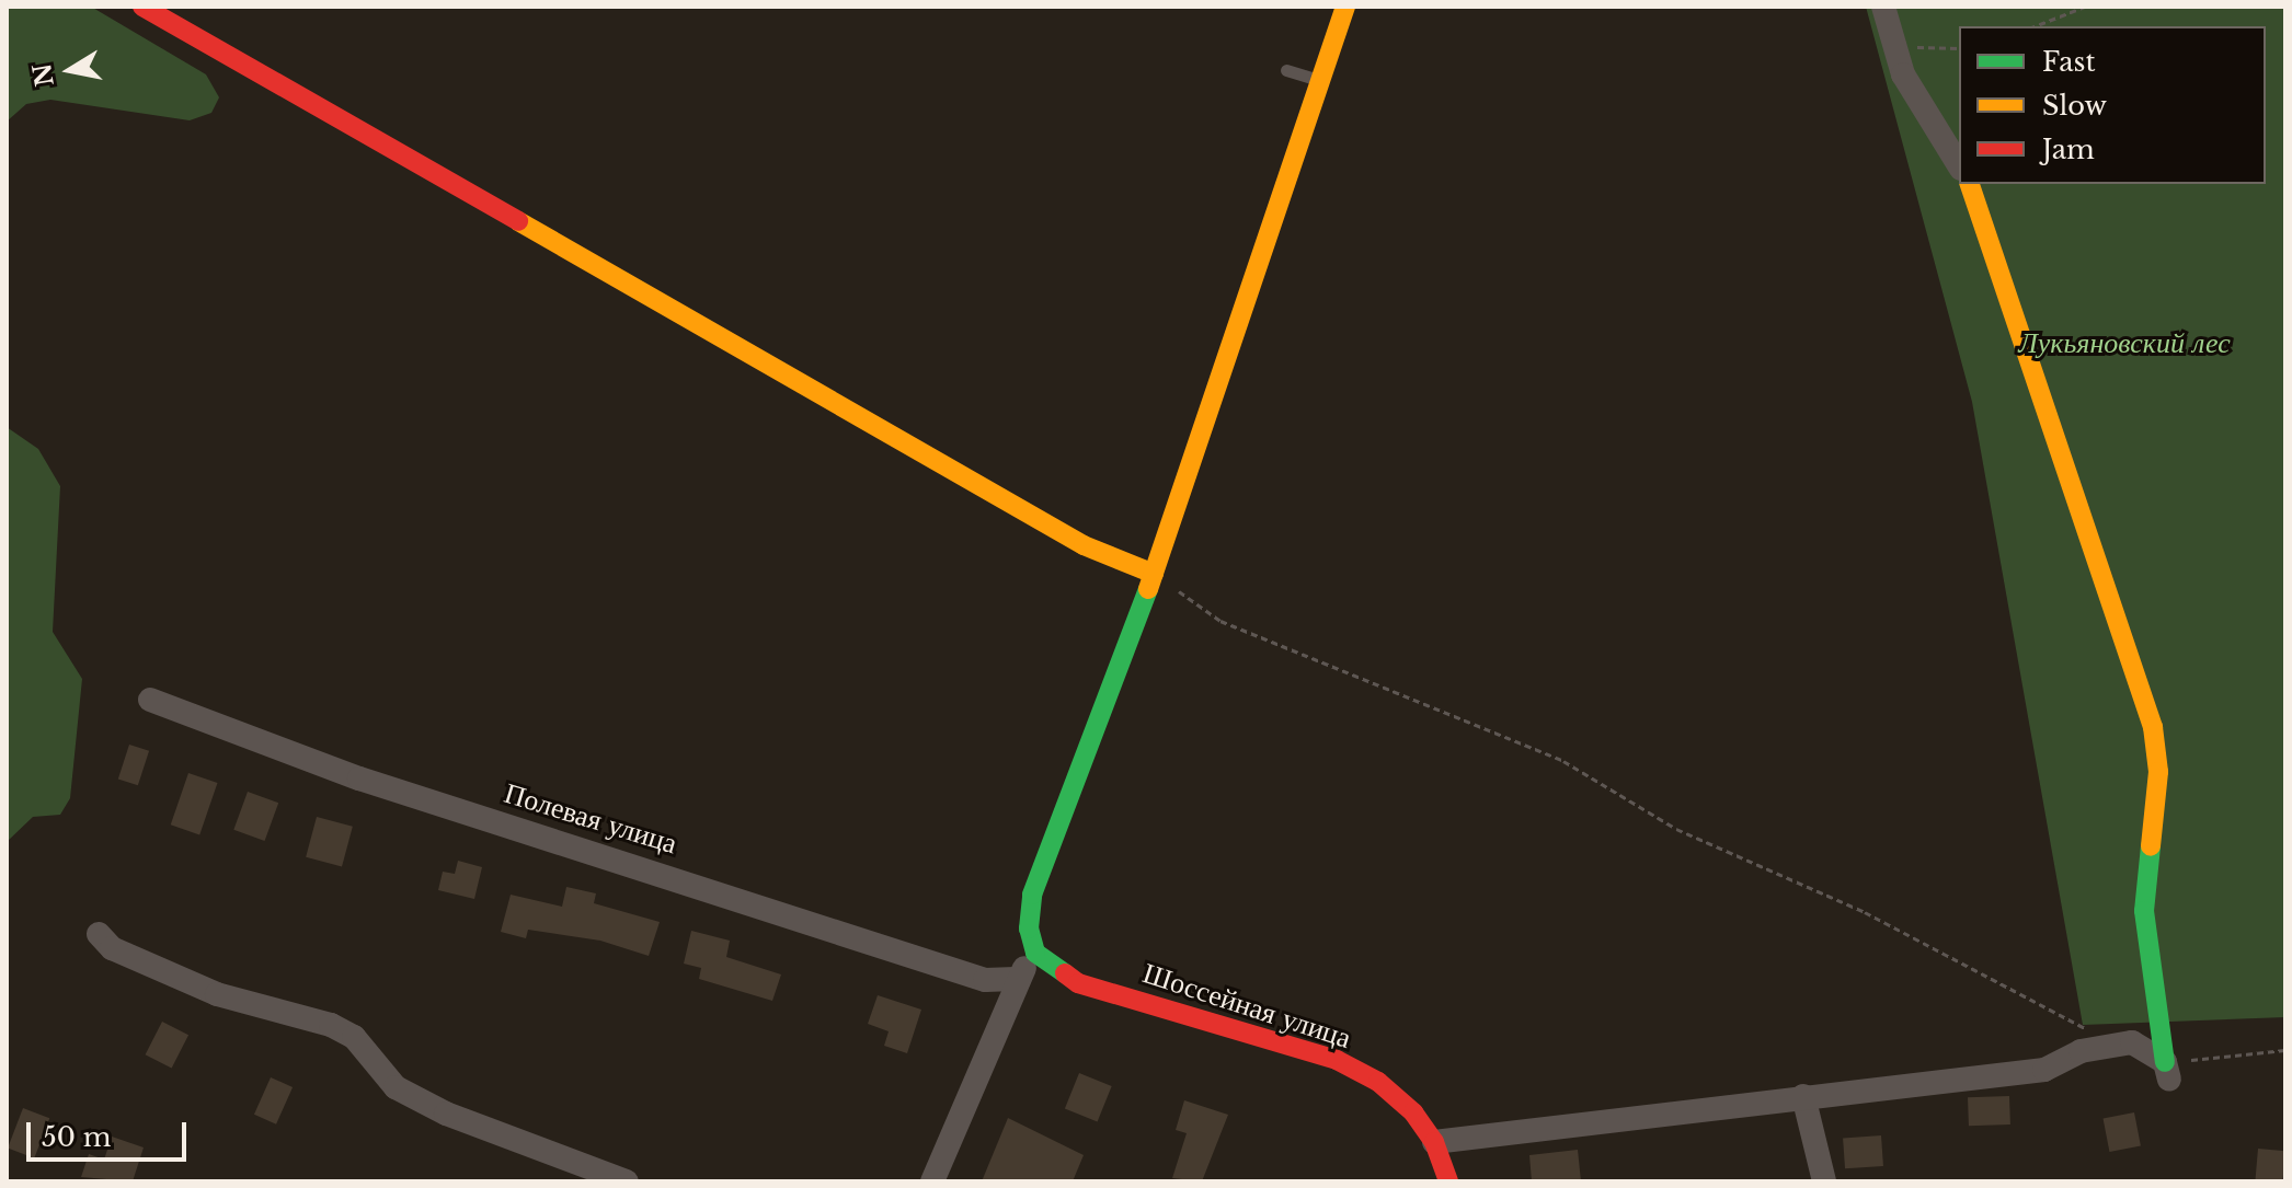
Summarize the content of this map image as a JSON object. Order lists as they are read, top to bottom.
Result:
{
  "streets": {
    "street": ["Полевая улица", "Шоссейная улица"]
  },
  "parks": ["Лукьяновский лес"],
  "legend": ["Fast", "Slow", "Jam"],
  "scale_bar": "50 m",
  "north": "left"
}
